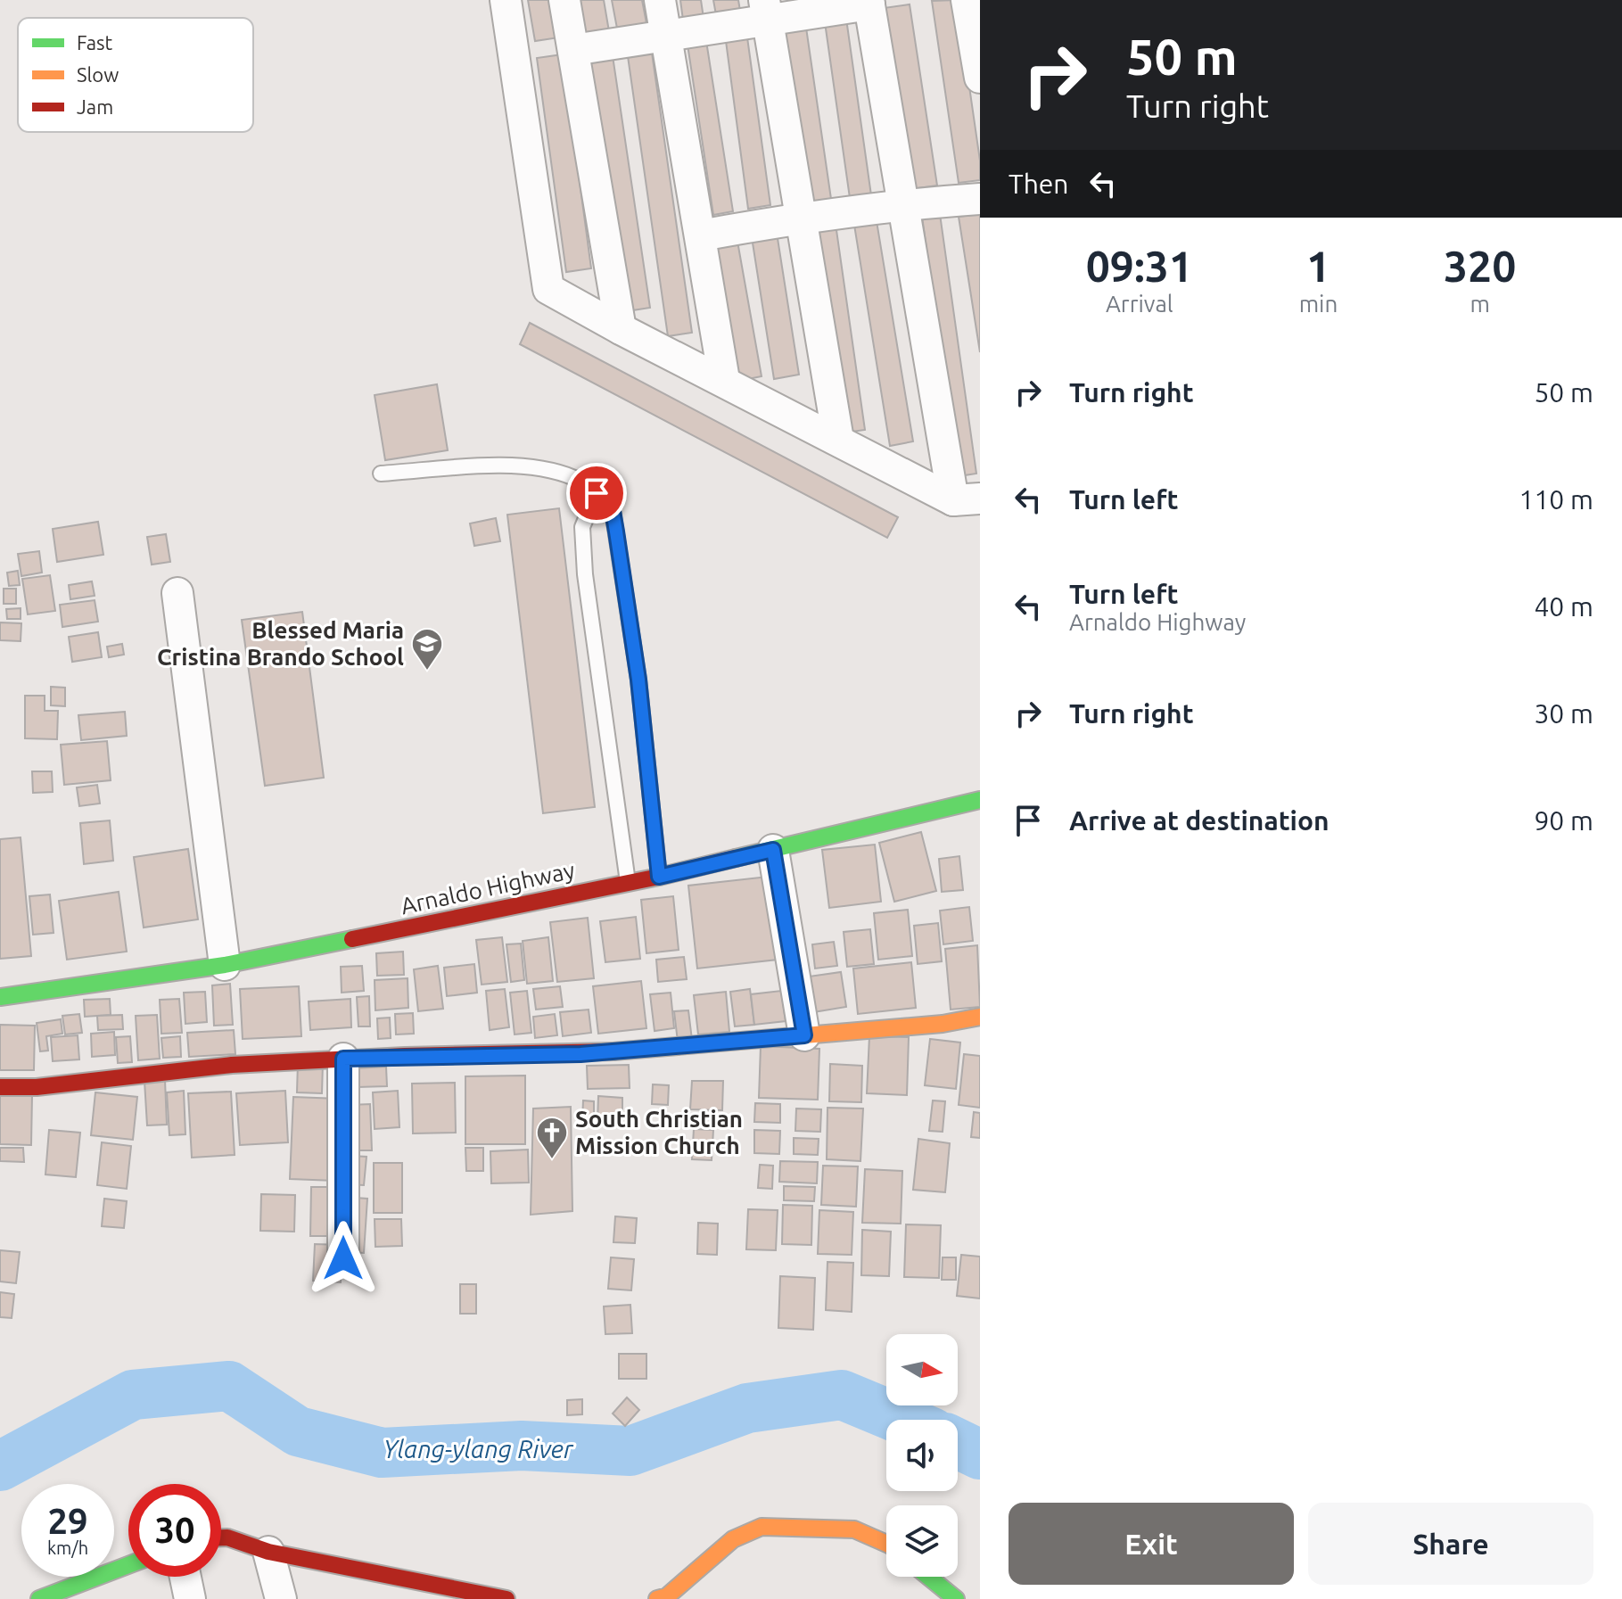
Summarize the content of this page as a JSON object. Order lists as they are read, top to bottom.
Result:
{
  "streets": {
    "street": ["Arnaldo Highway"]
  },
  "water": ["Ylang-ylang River"],
  "places": {
    "school or university": ["Blessed Maria Cristina Brando School"],
    "church": ["South Christian Mission Church"]
  },
  "legend": ["Fast", "Slow", "Jam"],
  "north": "right",
  "page": {
    "turn": ["50 m", "Turn right"],
    "then": "Then",
    "eta": [
      "09:31",
      "Arrival",
      "1",
      "min",
      "320",
      "m"
    ],
    "list": [
      {
        "name": "Turn right",
        "value": "50 m"
      },
      {
        "name": "Turn left",
        "value": "110 m"
      },
      {
        "name": "Turn left",
        "note": "Arnaldo Highway",
        "value": "40 m"
      },
      {
        "name": "Turn right",
        "value": "30 m"
      },
      {
        "name": "Arrive at destination",
        "value": "90 m"
      }
    ],
    "speed": "29 km/h",
    "limit": "30",
    "buttons": ["Exit", "Share"]
  }
}
